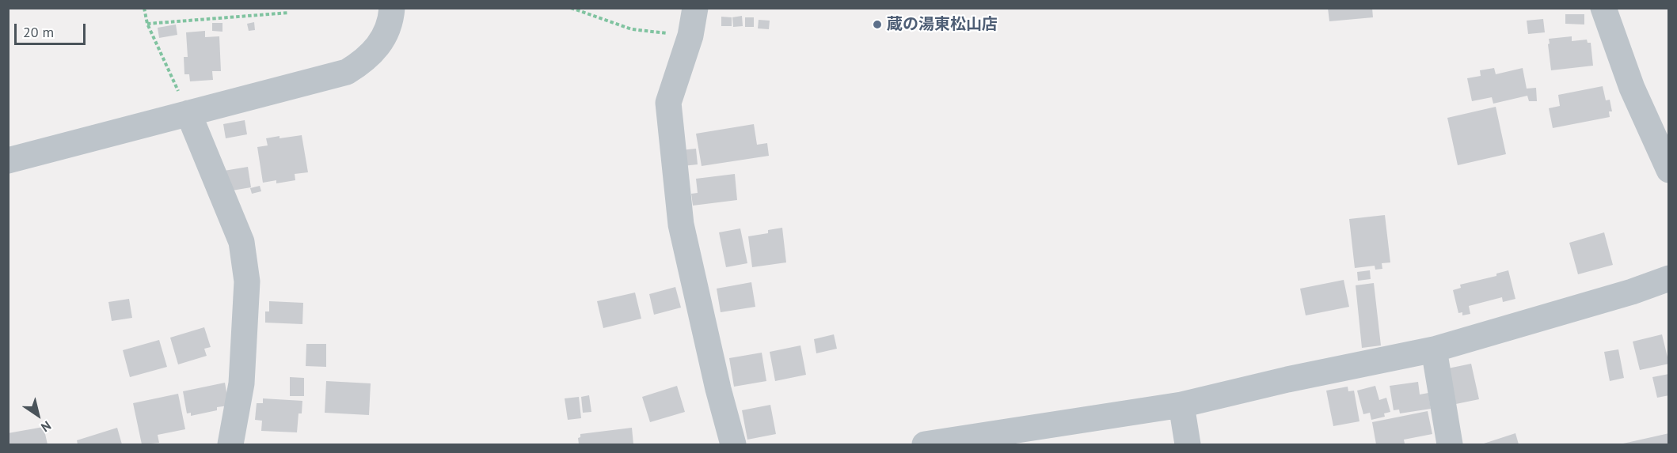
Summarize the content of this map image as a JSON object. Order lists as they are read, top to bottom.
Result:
{
  "places": ["蔵の湯東松山店"],
  "scale_bar": "20 m",
  "north": "bottom right"
}
